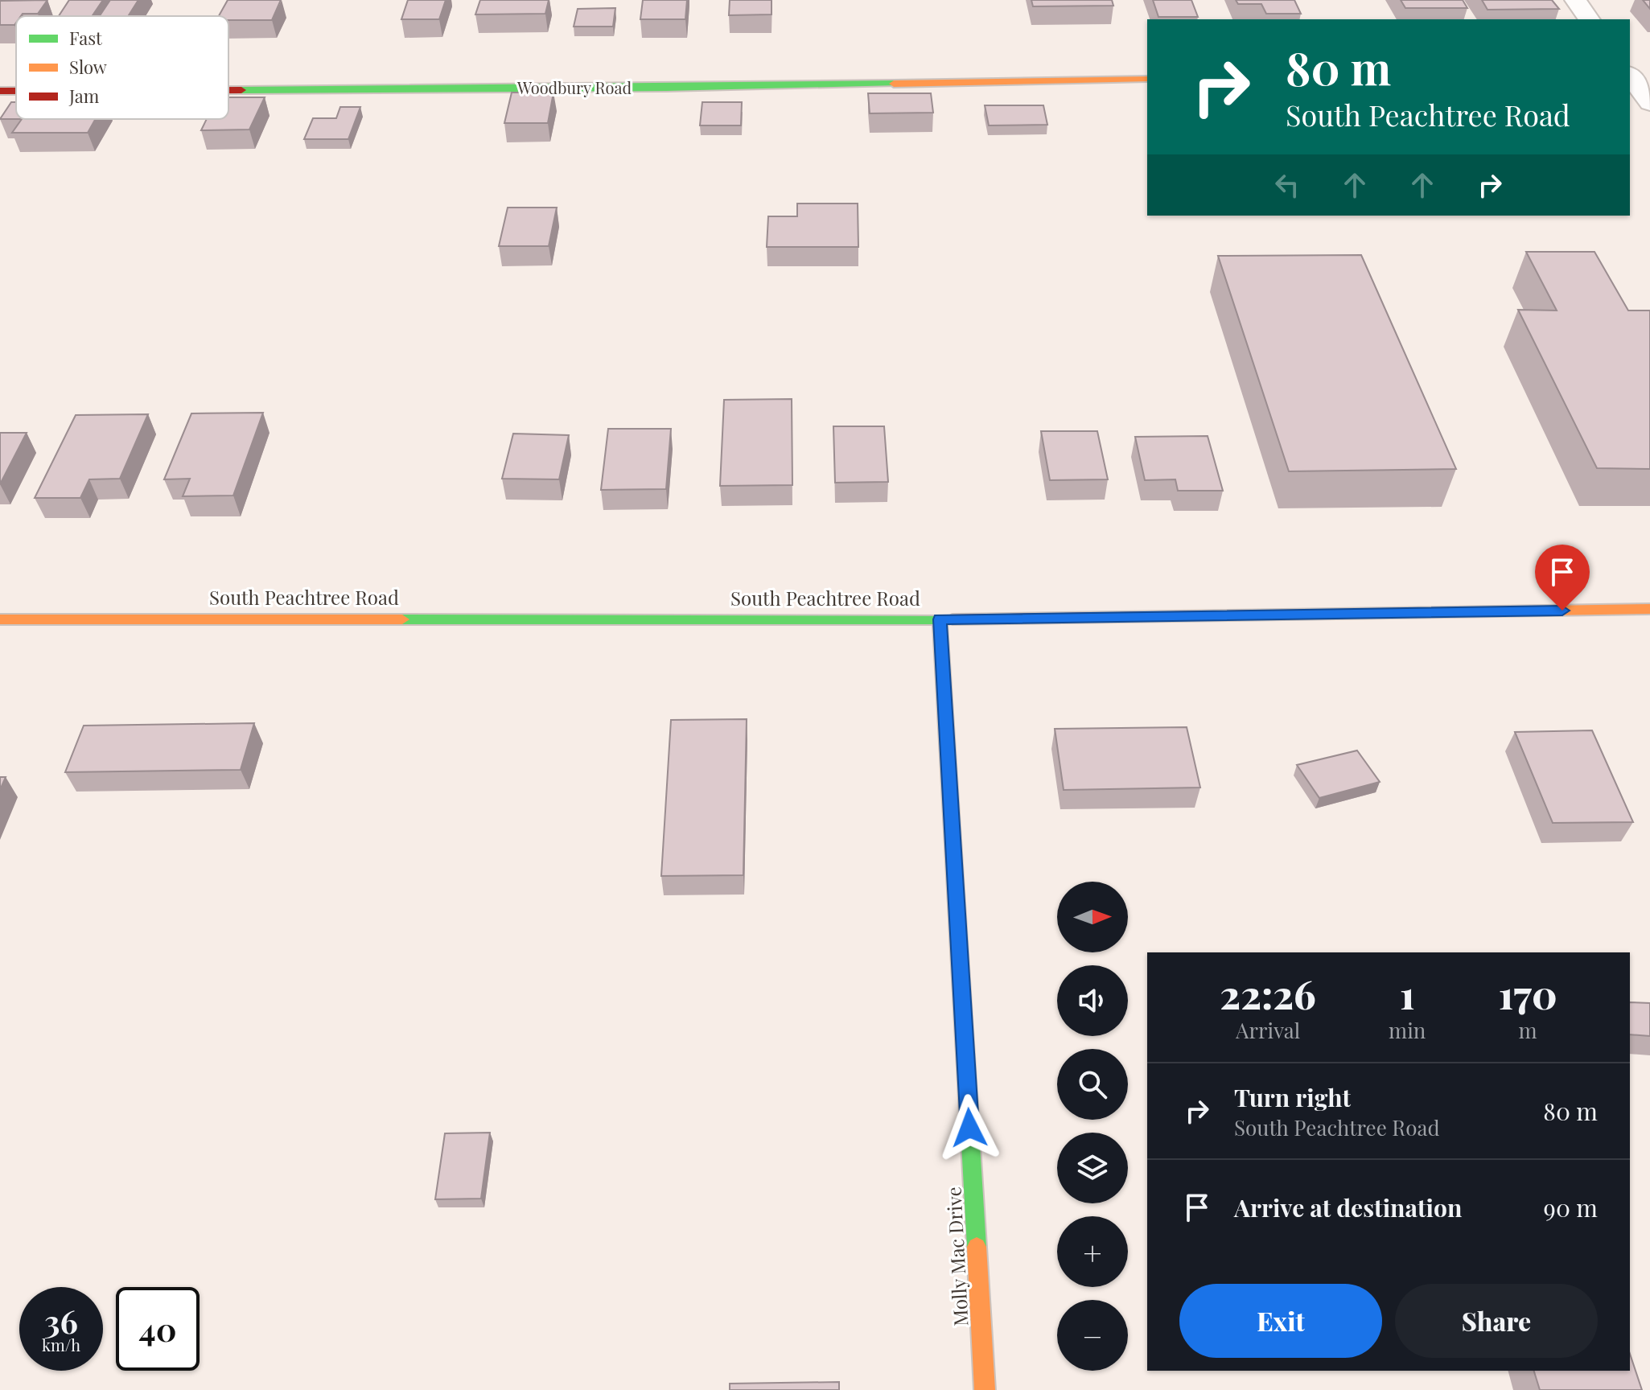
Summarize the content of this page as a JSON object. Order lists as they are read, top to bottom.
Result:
{
  "streets": {
    "street": ["Woodbury Road", "South Peachtree Road", "Molly Mac Drive"]
  },
  "crossings": [
    ["South Peachtree Road", "Molly Mac Drive"]
  ],
  "legend": ["Fast", "Slow", "Jam"],
  "north": "right",
  "page": {
    "turn": ["80 m", "South Peachtree Road"],
    "map_buttons": ["+", "−"],
    "eta": [
      "22:26",
      "Arrival",
      "1",
      "min",
      "170",
      "m"
    ],
    "list": [
      {
        "name": "Turn right",
        "note": "South Peachtree Road",
        "value": "80 m"
      },
      {
        "name": "Arrive at destination",
        "value": "90 m"
      }
    ],
    "buttons": ["Exit", "Share"],
    "speed": "36 km/h",
    "limit": "40"
  }
}
